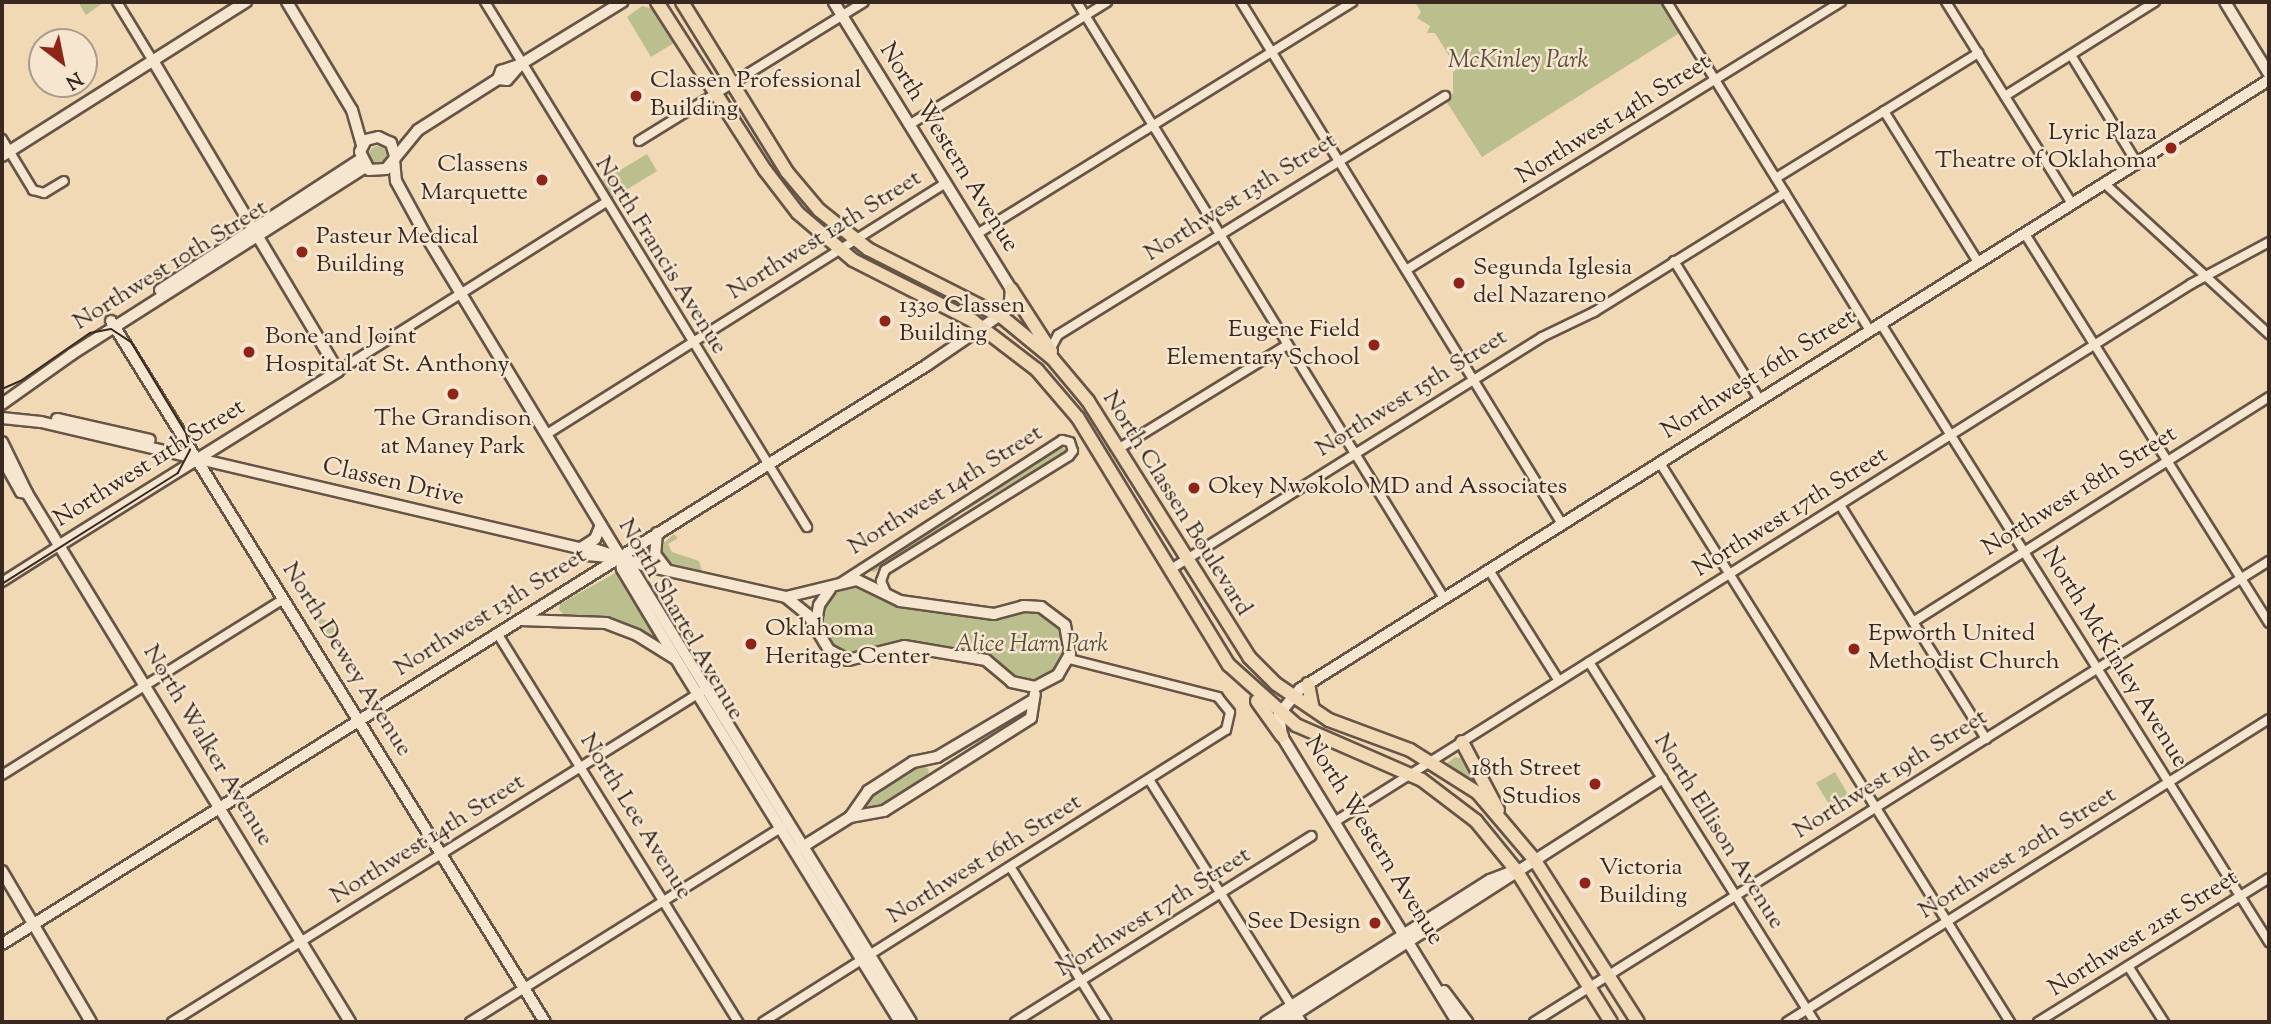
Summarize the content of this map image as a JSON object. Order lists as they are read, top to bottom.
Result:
{
  "streets": {
    "main road": ["North Classen Boulevard"],
    "street": [
      "Northwest 14th Street",
      "North Western Avenue",
      "Northwest 13th Street",
      "Northwest 12th Street",
      "North Francis Avenue",
      "Northwest 10th Street",
      "Northwest 16th Street",
      "Northwest 15th Street",
      "Northwest 11th Street",
      "Classen Drive",
      "Northwest 18th Street",
      "Northwest 17th Street",
      "North Shartel Avenue",
      "North McKinley Avenue",
      "North Dewey Avenue",
      "North Walker Avenue",
      "Northwest 19th Street",
      "North Lee Avenue",
      "North Ellison Avenue",
      "Northwest 20th Street",
      "Northwest 21st Street"
    ]
  },
  "crossings": [
    ["Northwest 14th Street", "Classen Drive"],
    ["Northwest 14th Street", "North Shartel Avenue"],
    ["Northwest 14th Street", "North Dewey Avenue"],
    ["Northwest 14th Street", "North Walker Avenue"],
    ["Northwest 14th Street", "North Lee Avenue"],
    ["North Western Avenue", "Northwest 13th Street"],
    ["North Western Avenue", "Northwest 12th Street"],
    ["North Western Avenue", "Northwest 16th Street"],
    ["North Western Avenue", "North Classen Boulevard"],
    ["North Western Avenue", "Northwest 17th Street"],
    ["Northwest 13th Street", "North Francis Avenue"],
    ["Northwest 13th Street", "Classen Drive"],
    ["Northwest 13th Street", "North Classen Boulevard"],
    ["Northwest 13th Street", "North Shartel Avenue"],
    ["Northwest 13th Street", "North Dewey Avenue"],
    ["Northwest 13th Street", "North Walker Avenue"],
    ["Northwest 13th Street", "North Lee Avenue"],
    ["Northwest 12th Street", "North Francis Avenue"],
    ["Northwest 12th Street", "North Classen Boulevard"],
    ["Northwest 12th Street", "North Shartel Avenue"],
    ["North Francis Avenue", "Northwest 11th Street"],
    ["Northwest 10th Street", "Classen Drive"],
    ["Northwest 10th Street", "North Shartel Avenue"],
    ["Northwest 10th Street", "North Dewey Avenue"],
    ["Northwest 16th Street", "Classen Drive"],
    ["Northwest 16th Street", "North Classen Boulevard"],
    ["Northwest 16th Street", "North Shartel Avenue"],
    ["Northwest 16th Street", "North McKinley Avenue"],
    ["Northwest 15th Street", "North Classen Boulevard"],
    ["Northwest 11th Street", "Classen Drive"],
    ["Northwest 11th Street", "North Shartel Avenue"],
    ["Northwest 11th Street", "North Dewey Avenue"],
    ["Northwest 11th Street", "North Walker Avenue"],
    ["Classen Drive", "North Shartel Avenue"],
    ["Classen Drive", "North Dewey Avenue"],
    ["Northwest 18th Street", "North McKinley Avenue"],
    ["North Classen Boulevard", "Northwest 17th Street"],
    ["North Classen Boulevard", "Northwest 19th Street"],
    ["Northwest 17th Street", "North McKinley Avenue"],
    ["Northwest 17th Street", "North Ellison Avenue"],
    ["North McKinley Avenue", "Northwest 19th Street"],
    ["North McKinley Avenue", "Northwest 20th Street"],
    ["North McKinley Avenue", "Northwest 21st Street"],
    ["Northwest 19th Street", "North Ellison Avenue"],
    ["North Ellison Avenue", "Northwest 20th Street"]
  ],
  "parks": ["McKinley Park", "Alice Harn Park"],
  "places": [
    "Classen Professional Building",
    "Lyric Plaza Theatre of Oklahoma",
    "Classens Marquette",
    "Pasteur Medical Building",
    "Segunda Iglesia del Nazareno",
    "1330 Classen Building",
    "Eugene Field Elementary School",
    "Bone and Joint Hospital at St. Anthony",
    "The Grandison at Maney Park",
    "Okey Nwokolo MD and Associates",
    "Oklahoma Heritage Center",
    "Epworth United Methodist Church",
    "18th Street Studios",
    "Victoria Building",
    "See Design"
  ],
  "north": "bottom right"
}
